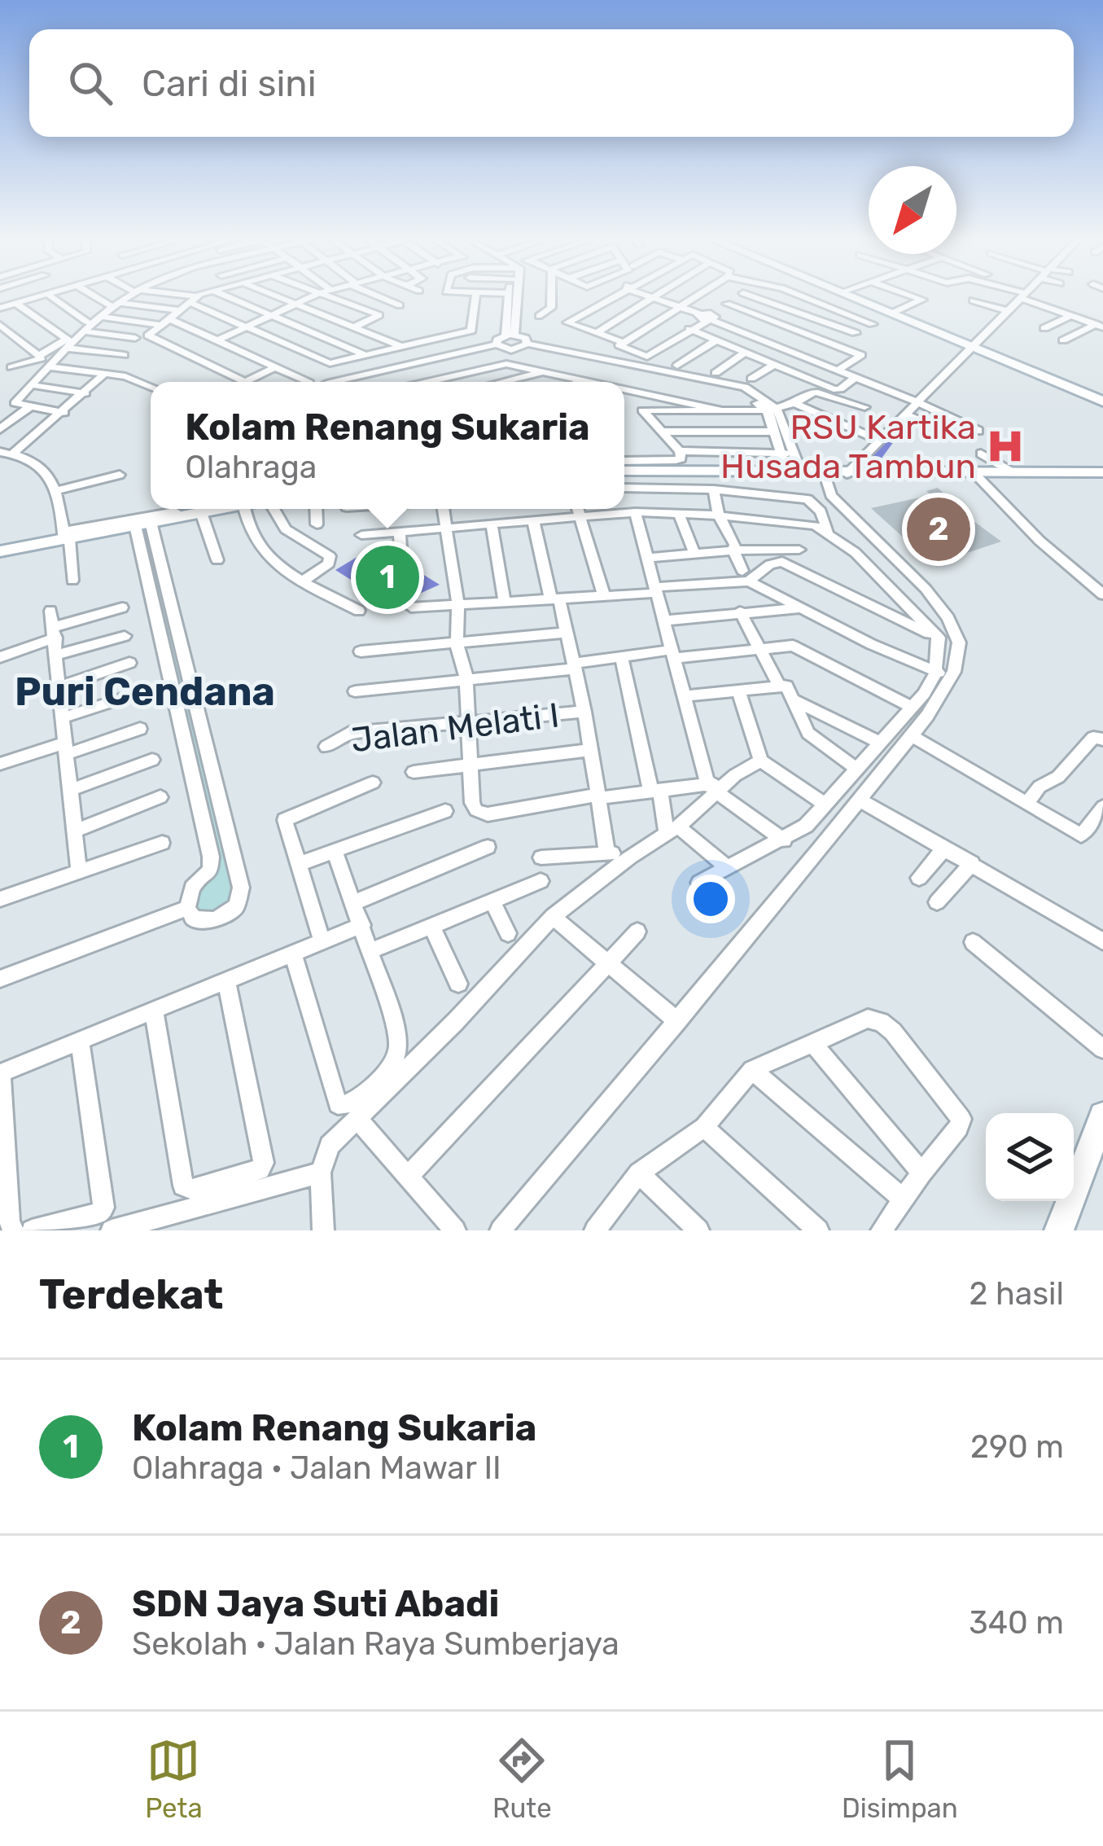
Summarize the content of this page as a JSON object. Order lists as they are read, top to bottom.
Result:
{
  "streets": {
    "street": ["Jalan Melati I"]
  },
  "districts": ["Puri Cendana"],
  "places": {
    "hospital": ["RSU Kartika Husada Tambun"]
  },
  "north": "bottom left",
  "page": {
    "search": "Cari di sini",
    "popup": ["Kolam Renang Sukaria", "Olahraga"],
    "pins": ["2", "1"],
    "heading": ["Terdekat", "2 hasil"],
    "list": [
      {
        "mark": "1",
        "name": "Kolam Renang Sukaria",
        "note": "Olahraga · Jalan Mawar II",
        "value": "290 m"
      },
      {
        "mark": "2",
        "name": "SDN Jaya Suti Abadi",
        "note": "Sekolah · Jalan Raya Sumberjaya",
        "value": "340 m"
      }
    ],
    "nav": ["Peta", "Rute", "Disimpan"]
  }
}
